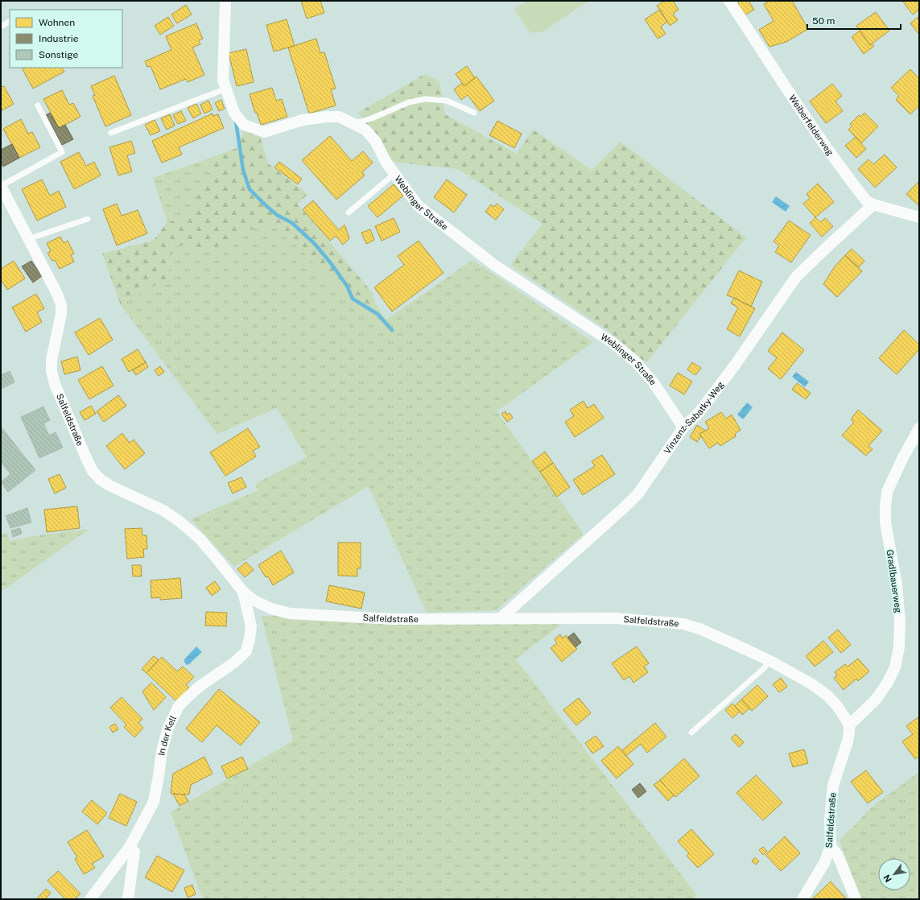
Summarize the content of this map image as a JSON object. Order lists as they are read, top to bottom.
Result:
{
  "streets": {
    "street": [
      "Weiberfelderweg",
      "Weblinger Straße",
      "Vinzenz-Sabatky-Weg",
      "Salfeldstraße",
      "Gradlbauerweg",
      "In der Kell"
    ]
  },
  "crossings": [
    ["Weiberfelderweg", "Vinzenz-Sabatky-Weg"],
    ["Weblinger Straße", "Vinzenz-Sabatky-Weg"],
    ["Vinzenz-Sabatky-Weg", "Salfeldstraße"],
    ["Salfeldstraße", "Gradlbauerweg"],
    ["Salfeldstraße", "In der Kell"]
  ],
  "legend": ["Wohnen", "Industrie", "Sonstige"],
  "scale_bar": "50 m",
  "north": "bottom left"
}
